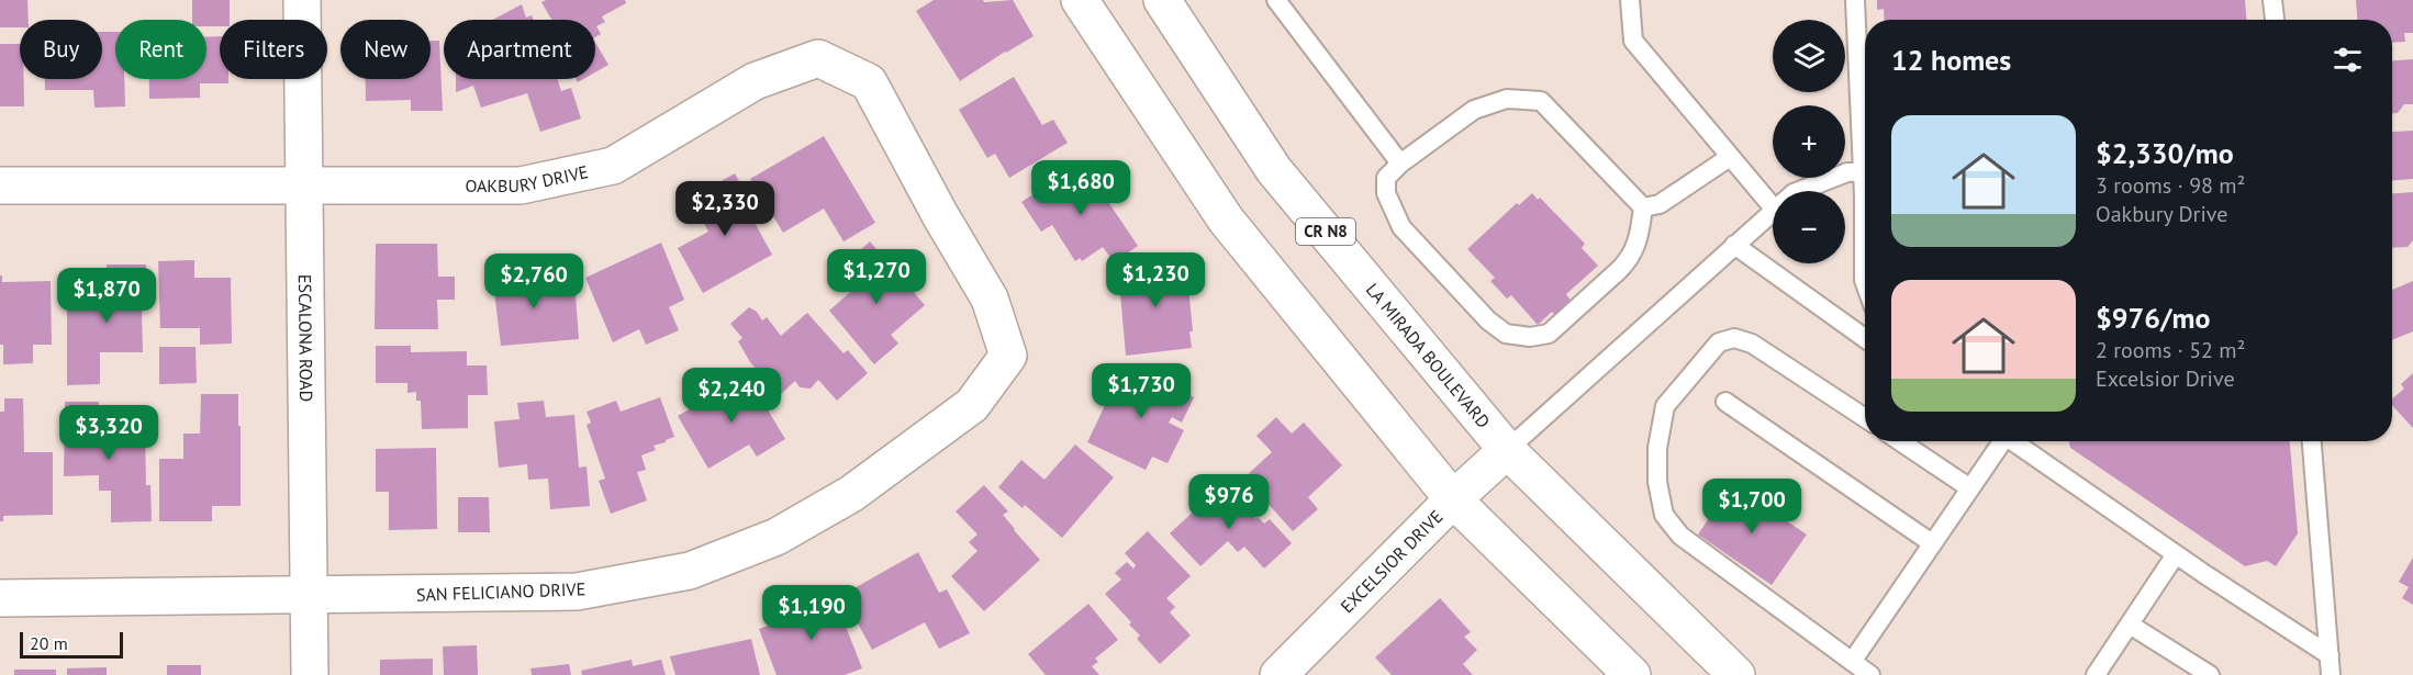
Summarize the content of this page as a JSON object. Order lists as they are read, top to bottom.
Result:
{
  "streets": {
    "street": [
      "OAKBURY DRIVE",
      "CR N8",
      "ESCALONA ROAD",
      "LA MIRADA BOULEVARD",
      "EXCELSIOR DRIVE",
      "SAN FELICIANO DRIVE"
    ]
  },
  "crossings": [
    ["OAKBURY DRIVE", "ESCALONA ROAD"],
    ["OAKBURY DRIVE", "SAN FELICIANO DRIVE"],
    ["ESCALONA ROAD", "SAN FELICIANO DRIVE"],
    ["LA MIRADA BOULEVARD", "EXCELSIOR DRIVE"]
  ],
  "scale_bar": "20 m",
  "page": {
    "map_buttons": ["+", "−"],
    "chip": [
      "Buy",
      "Rent",
      "Filters",
      "New",
      "Apartment"
    ],
    "heading": "12 homes",
    "list": [
      {
        "name": "$2,330/mo",
        "note": "3 rooms · 98 m² · Oakbury Drive"
      },
      {
        "name": "$976/mo",
        "note": "2 rooms · 52 m² · Excelsior Drive"
      }
    ],
    "price": [
      "$1,680",
      "$2,330",
      "$1,270",
      "$1,230",
      "$2,760",
      "$1,870",
      "$1,730",
      "$2,240",
      "$3,320",
      "$976",
      "$1,700",
      "$1,190"
    ],
    "scale": "20 m"
  }
}
